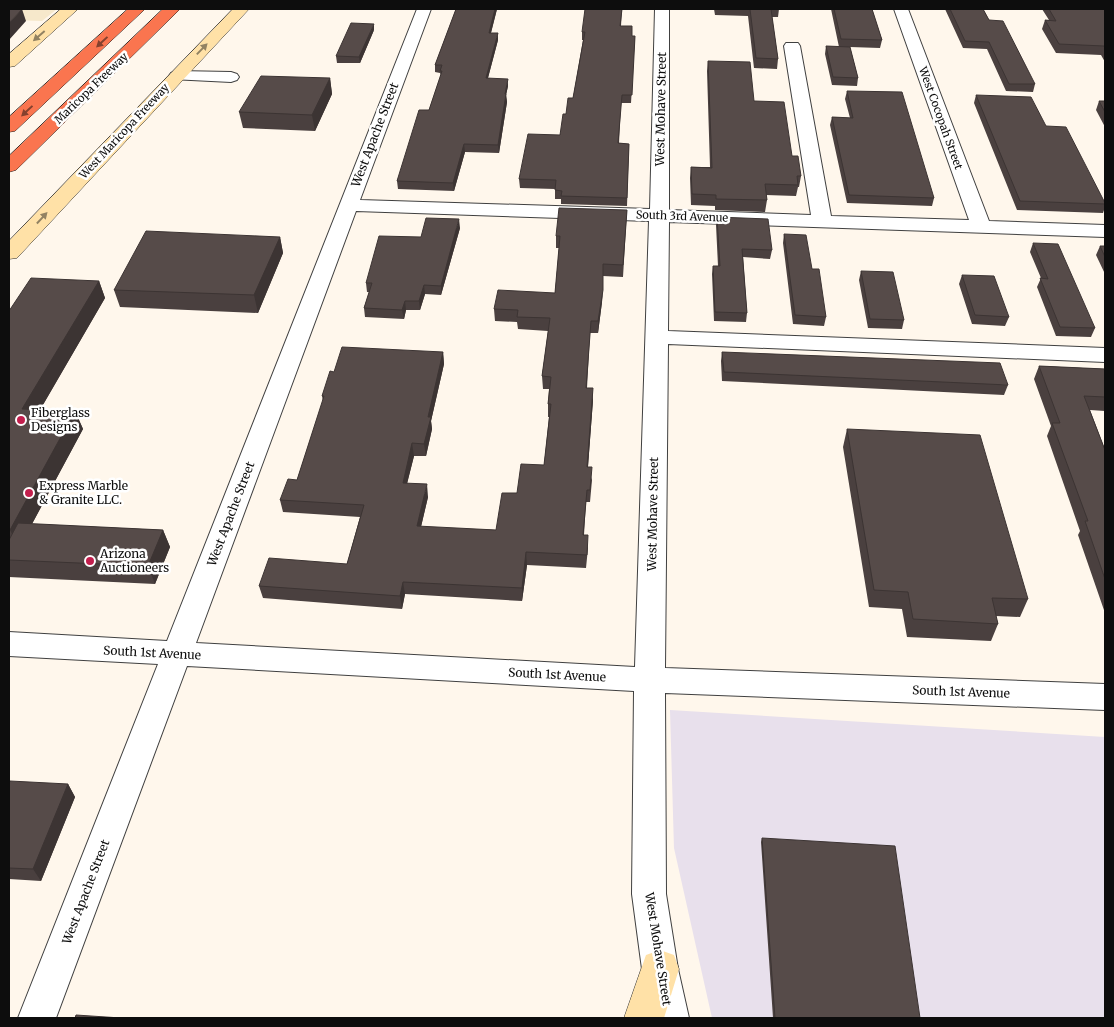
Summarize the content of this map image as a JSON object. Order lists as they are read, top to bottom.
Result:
{
  "streets": {
    "highway": ["Maricopa Freeway"],
    "main road": ["West Maricopa Freeway"],
    "street": [
      "West Mohave Street",
      "West Cocopah Street",
      "West Apache Street",
      "South 3rd Avenue",
      "South 1st Avenue"
    ]
  },
  "crossings": [
    ["West Mohave Street", "South 3rd Avenue"],
    ["West Mohave Street", "South 1st Avenue"],
    ["West Cocopah Street", "South 3rd Avenue"],
    ["West Apache Street", "South 3rd Avenue"],
    ["West Apache Street", "South 1st Avenue"]
  ],
  "one_way": ["West Maricopa Freeway"],
  "places": ["Fiberglass Designs", "Express Marble & Granite LLC.", "Arizona Auctioneers"]
}
